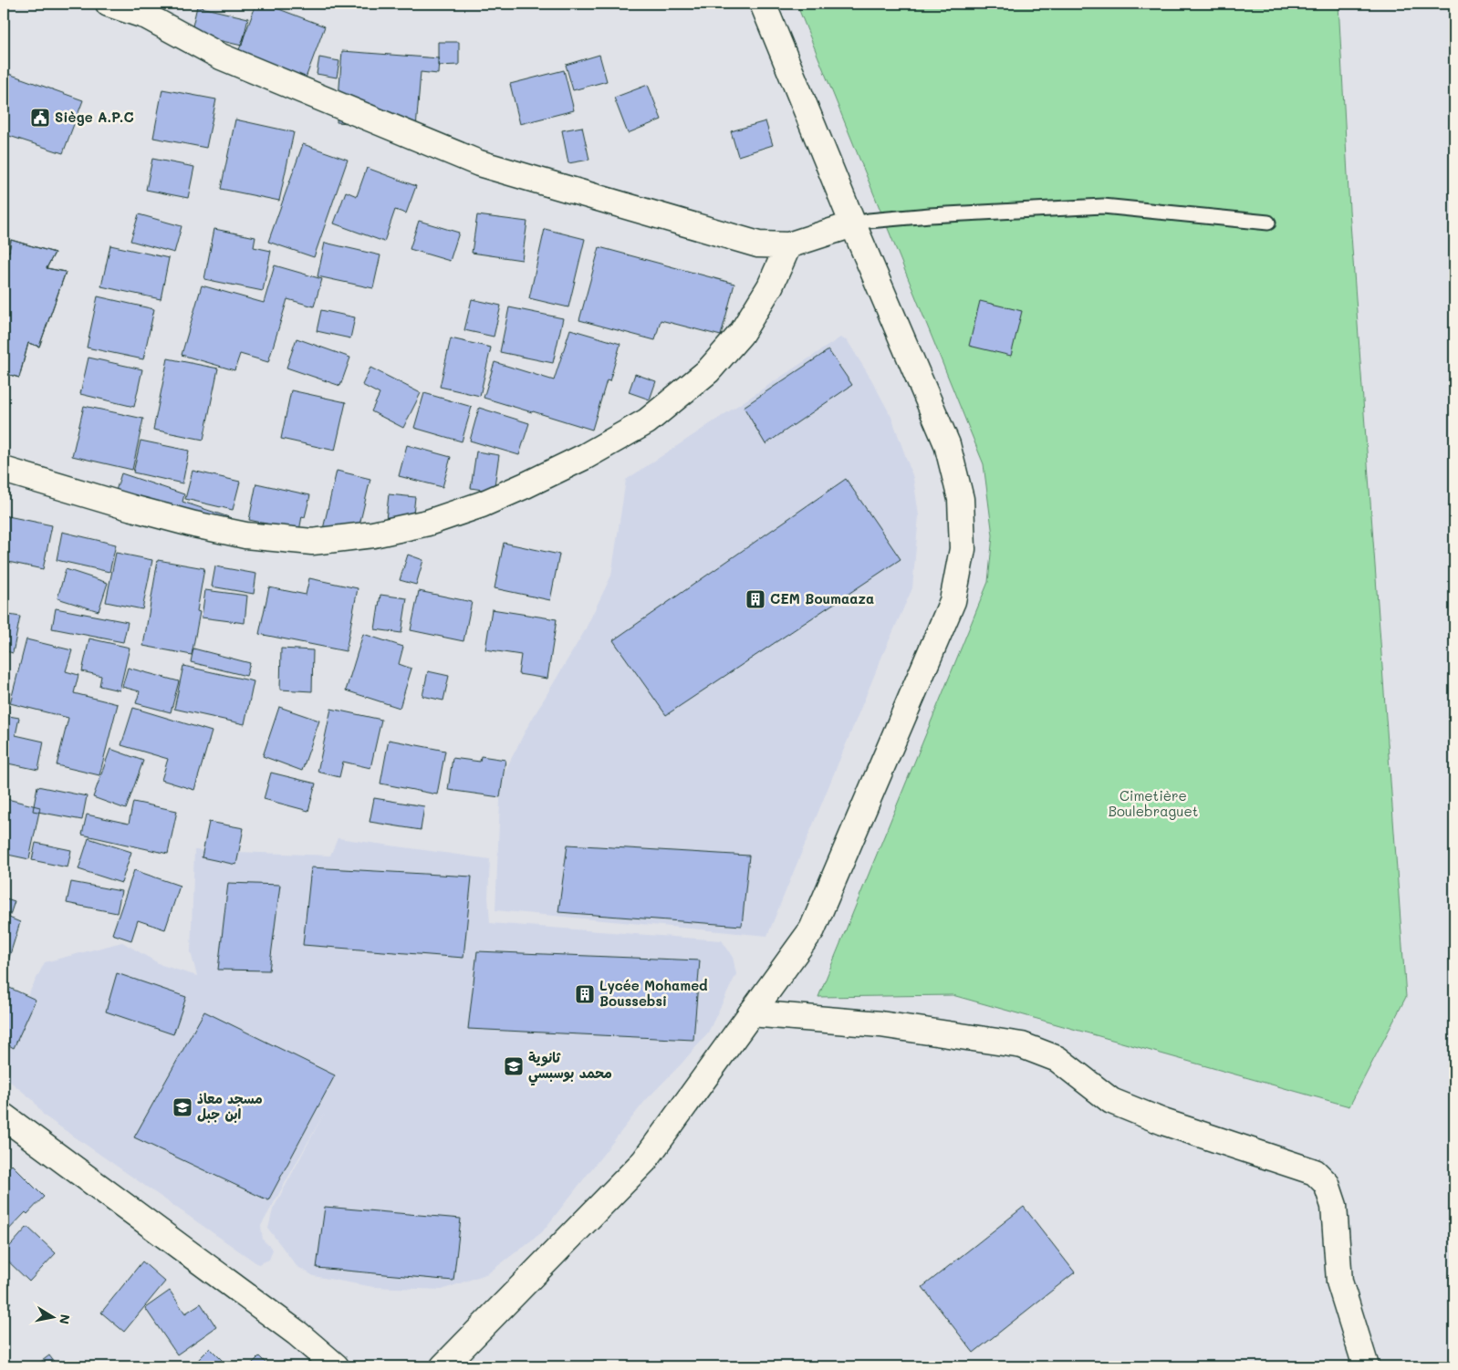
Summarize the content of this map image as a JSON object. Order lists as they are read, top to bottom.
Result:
{
  "parks": ["Cimetière Boulebraguet"],
  "places": {
    "public building": ["Siège A.P.C"],
    "building": ["CEM Boumaaza", "Lycée Mohamed Boussebsi"],
    "school or university": ["ثانوية محمد بوسبسي", "مسجد معاذ ابن جبل"]
  },
  "north": "right"
}
